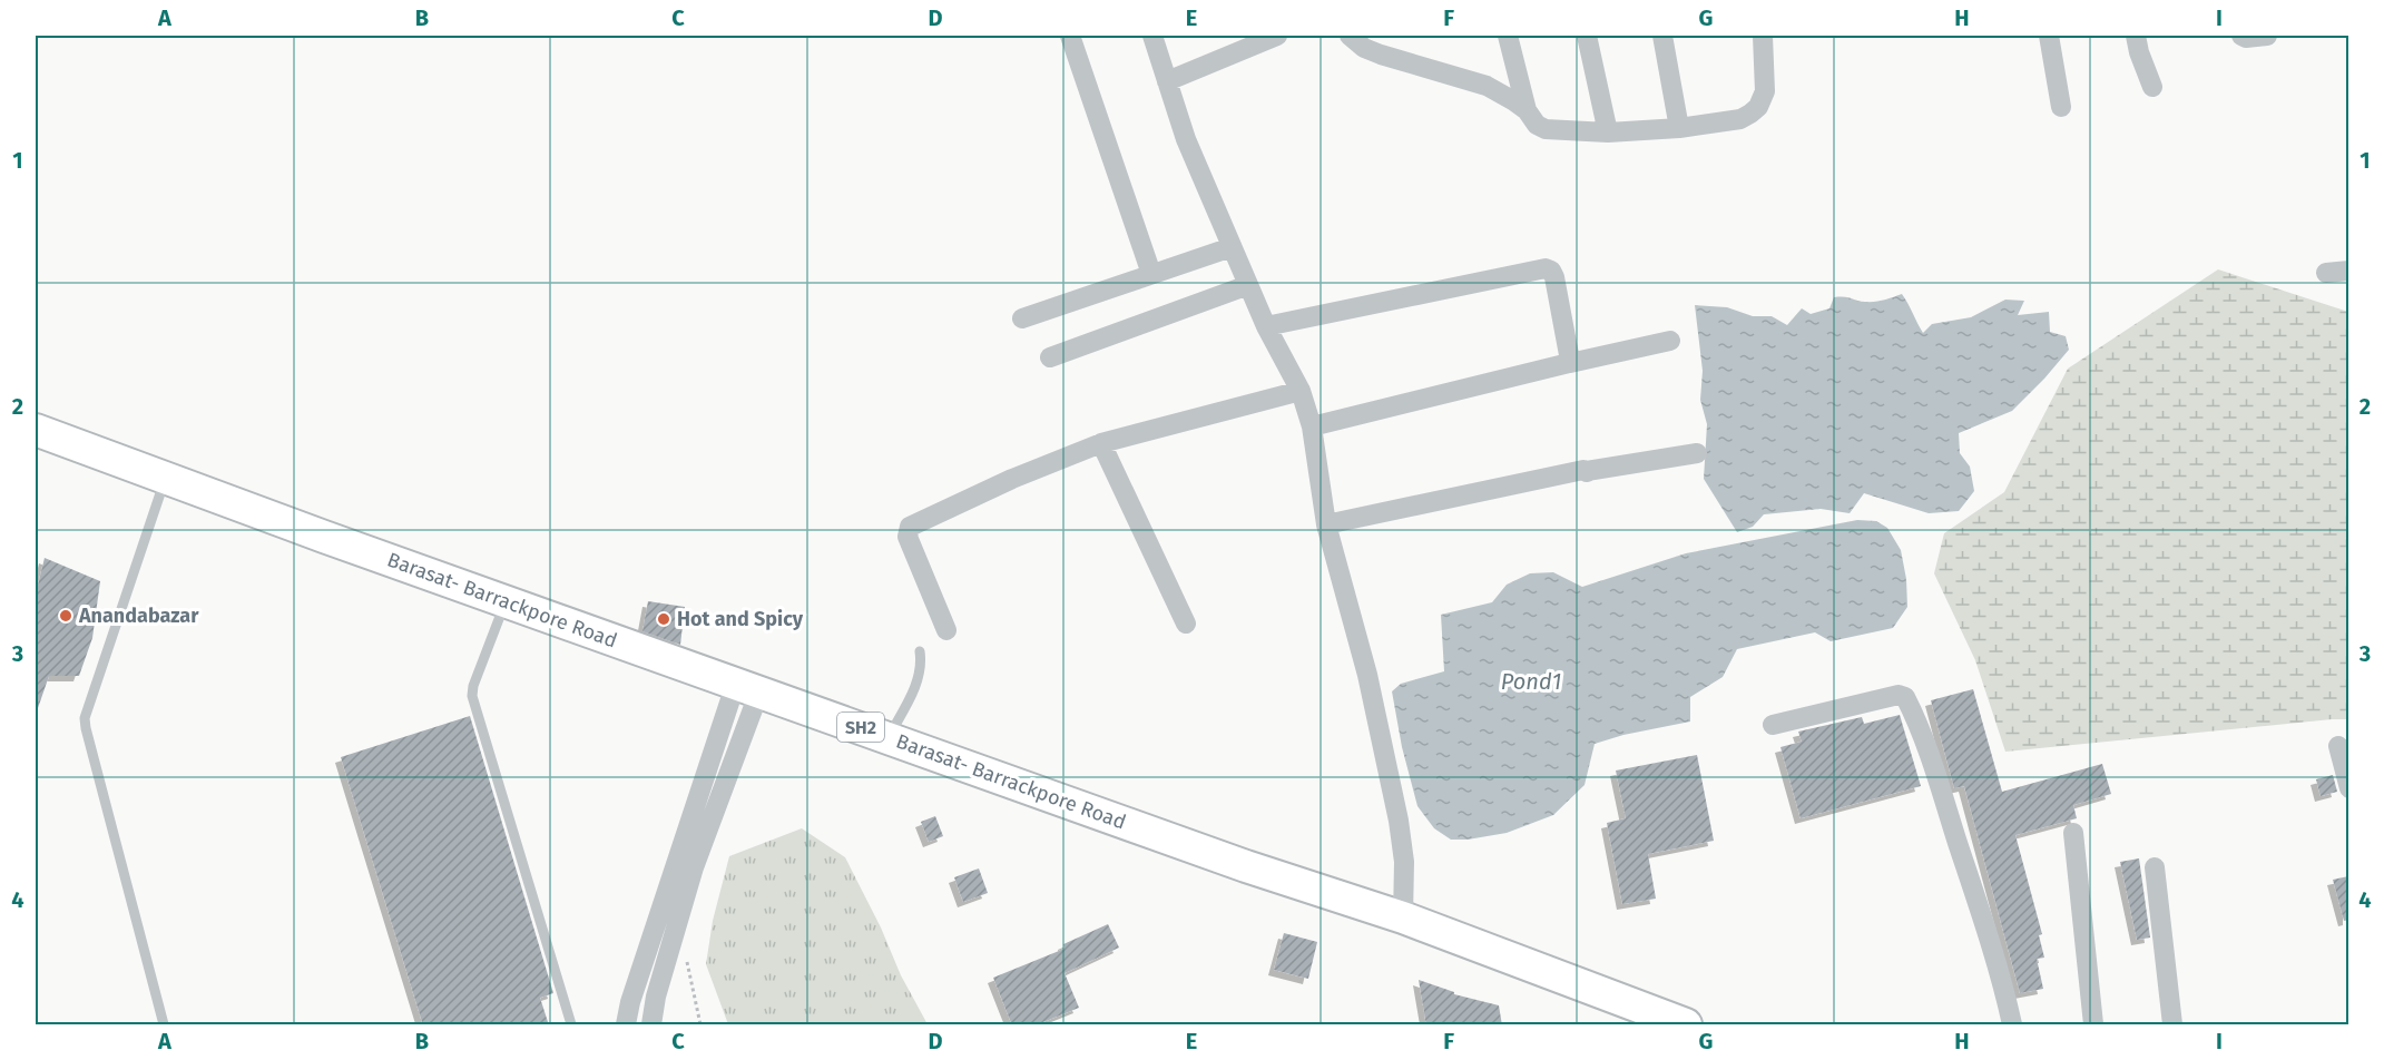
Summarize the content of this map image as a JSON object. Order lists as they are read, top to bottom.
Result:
{
  "streets": {
    "main road": ["Barasat- Barrackpore Road", "SH2"]
  },
  "water": ["Pond1"],
  "places": ["Anandabazar", "Hot and Spicy"],
  "grid": {
    "columns": [
      "A",
      "B",
      "C",
      "D",
      "E",
      "F",
      "G",
      "H",
      "I"
    ],
    "rows": [
      "1",
      "2",
      "3",
      "4"
    ]
  }
}
